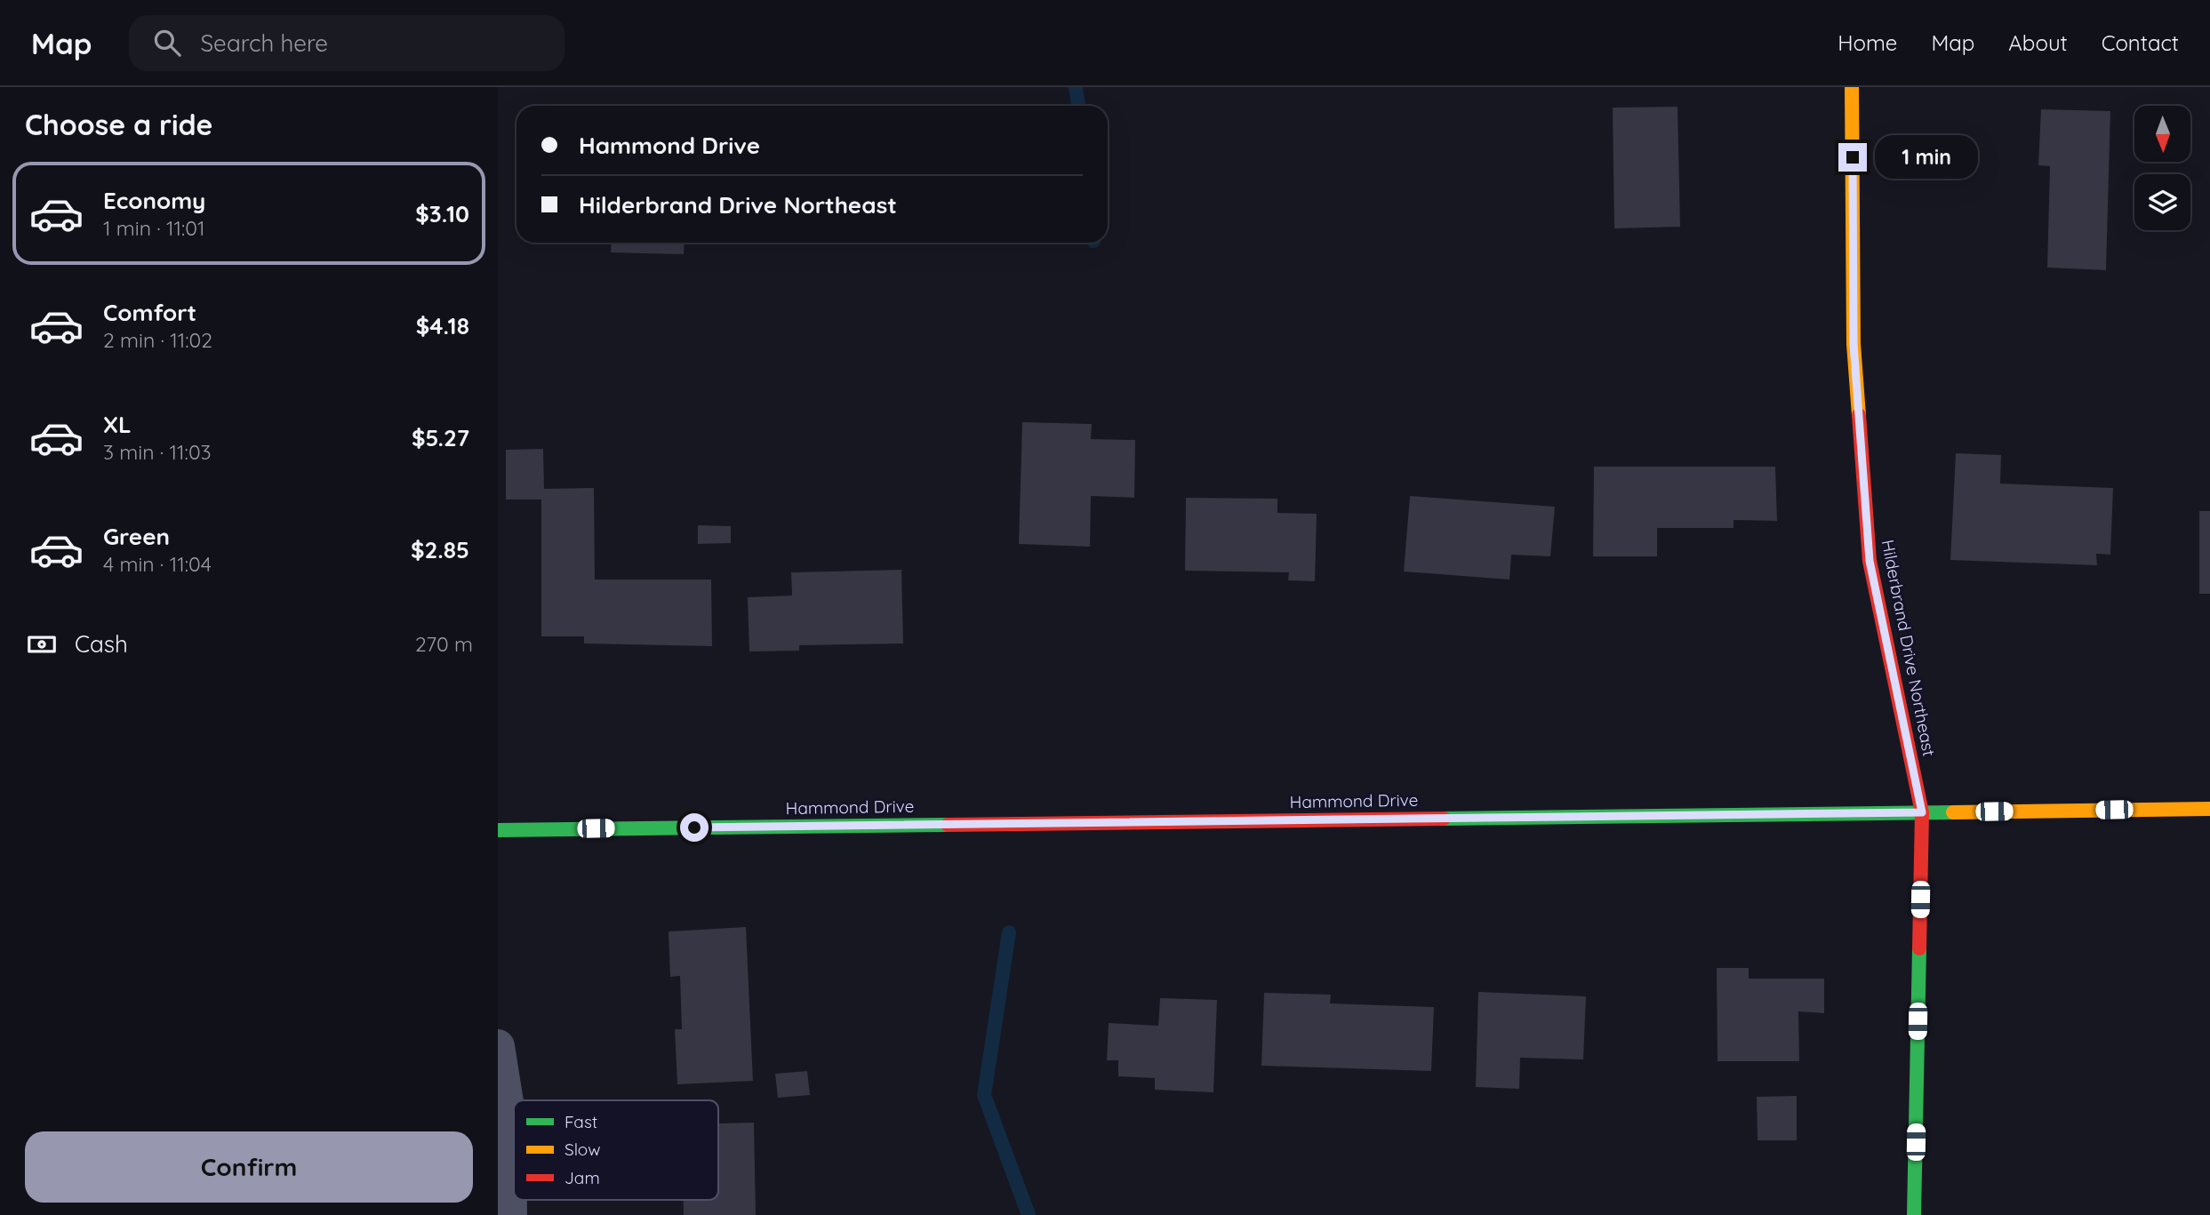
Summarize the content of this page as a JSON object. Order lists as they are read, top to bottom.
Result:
{
  "streets": {
    "street": ["Hilderbrand Drive Northeast", "Hammond Drive"]
  },
  "crossings": [
    ["Hilderbrand Drive Northeast", "Hammond Drive"]
  ],
  "legend": ["Fast", "Slow", "Jam"],
  "north": "bottom",
  "page": {
    "header": "Map",
    "search": "Search here",
    "nav": [
      "Home",
      "Map",
      "About",
      "Contact"
    ],
    "heading": "Choose a ride",
    "banner": ["Hammond Drive", "Hilderbrand Drive Northeast"],
    "bubble": "1 min",
    "list": [
      {
        "name": "Economy",
        "note": "1 min · 11:01",
        "value": "$3.10"
      },
      {
        "name": "Comfort",
        "note": "2 min · 11:02",
        "value": "$4.18"
      },
      {
        "name": "XL",
        "note": "3 min · 11:03",
        "value": "$5.27"
      },
      {
        "name": "Green",
        "note": "4 min · 11:04",
        "value": "$2.85"
      }
    ],
    "pay": ["Cash", "270 m"],
    "buttons": "Confirm"
  }
}
